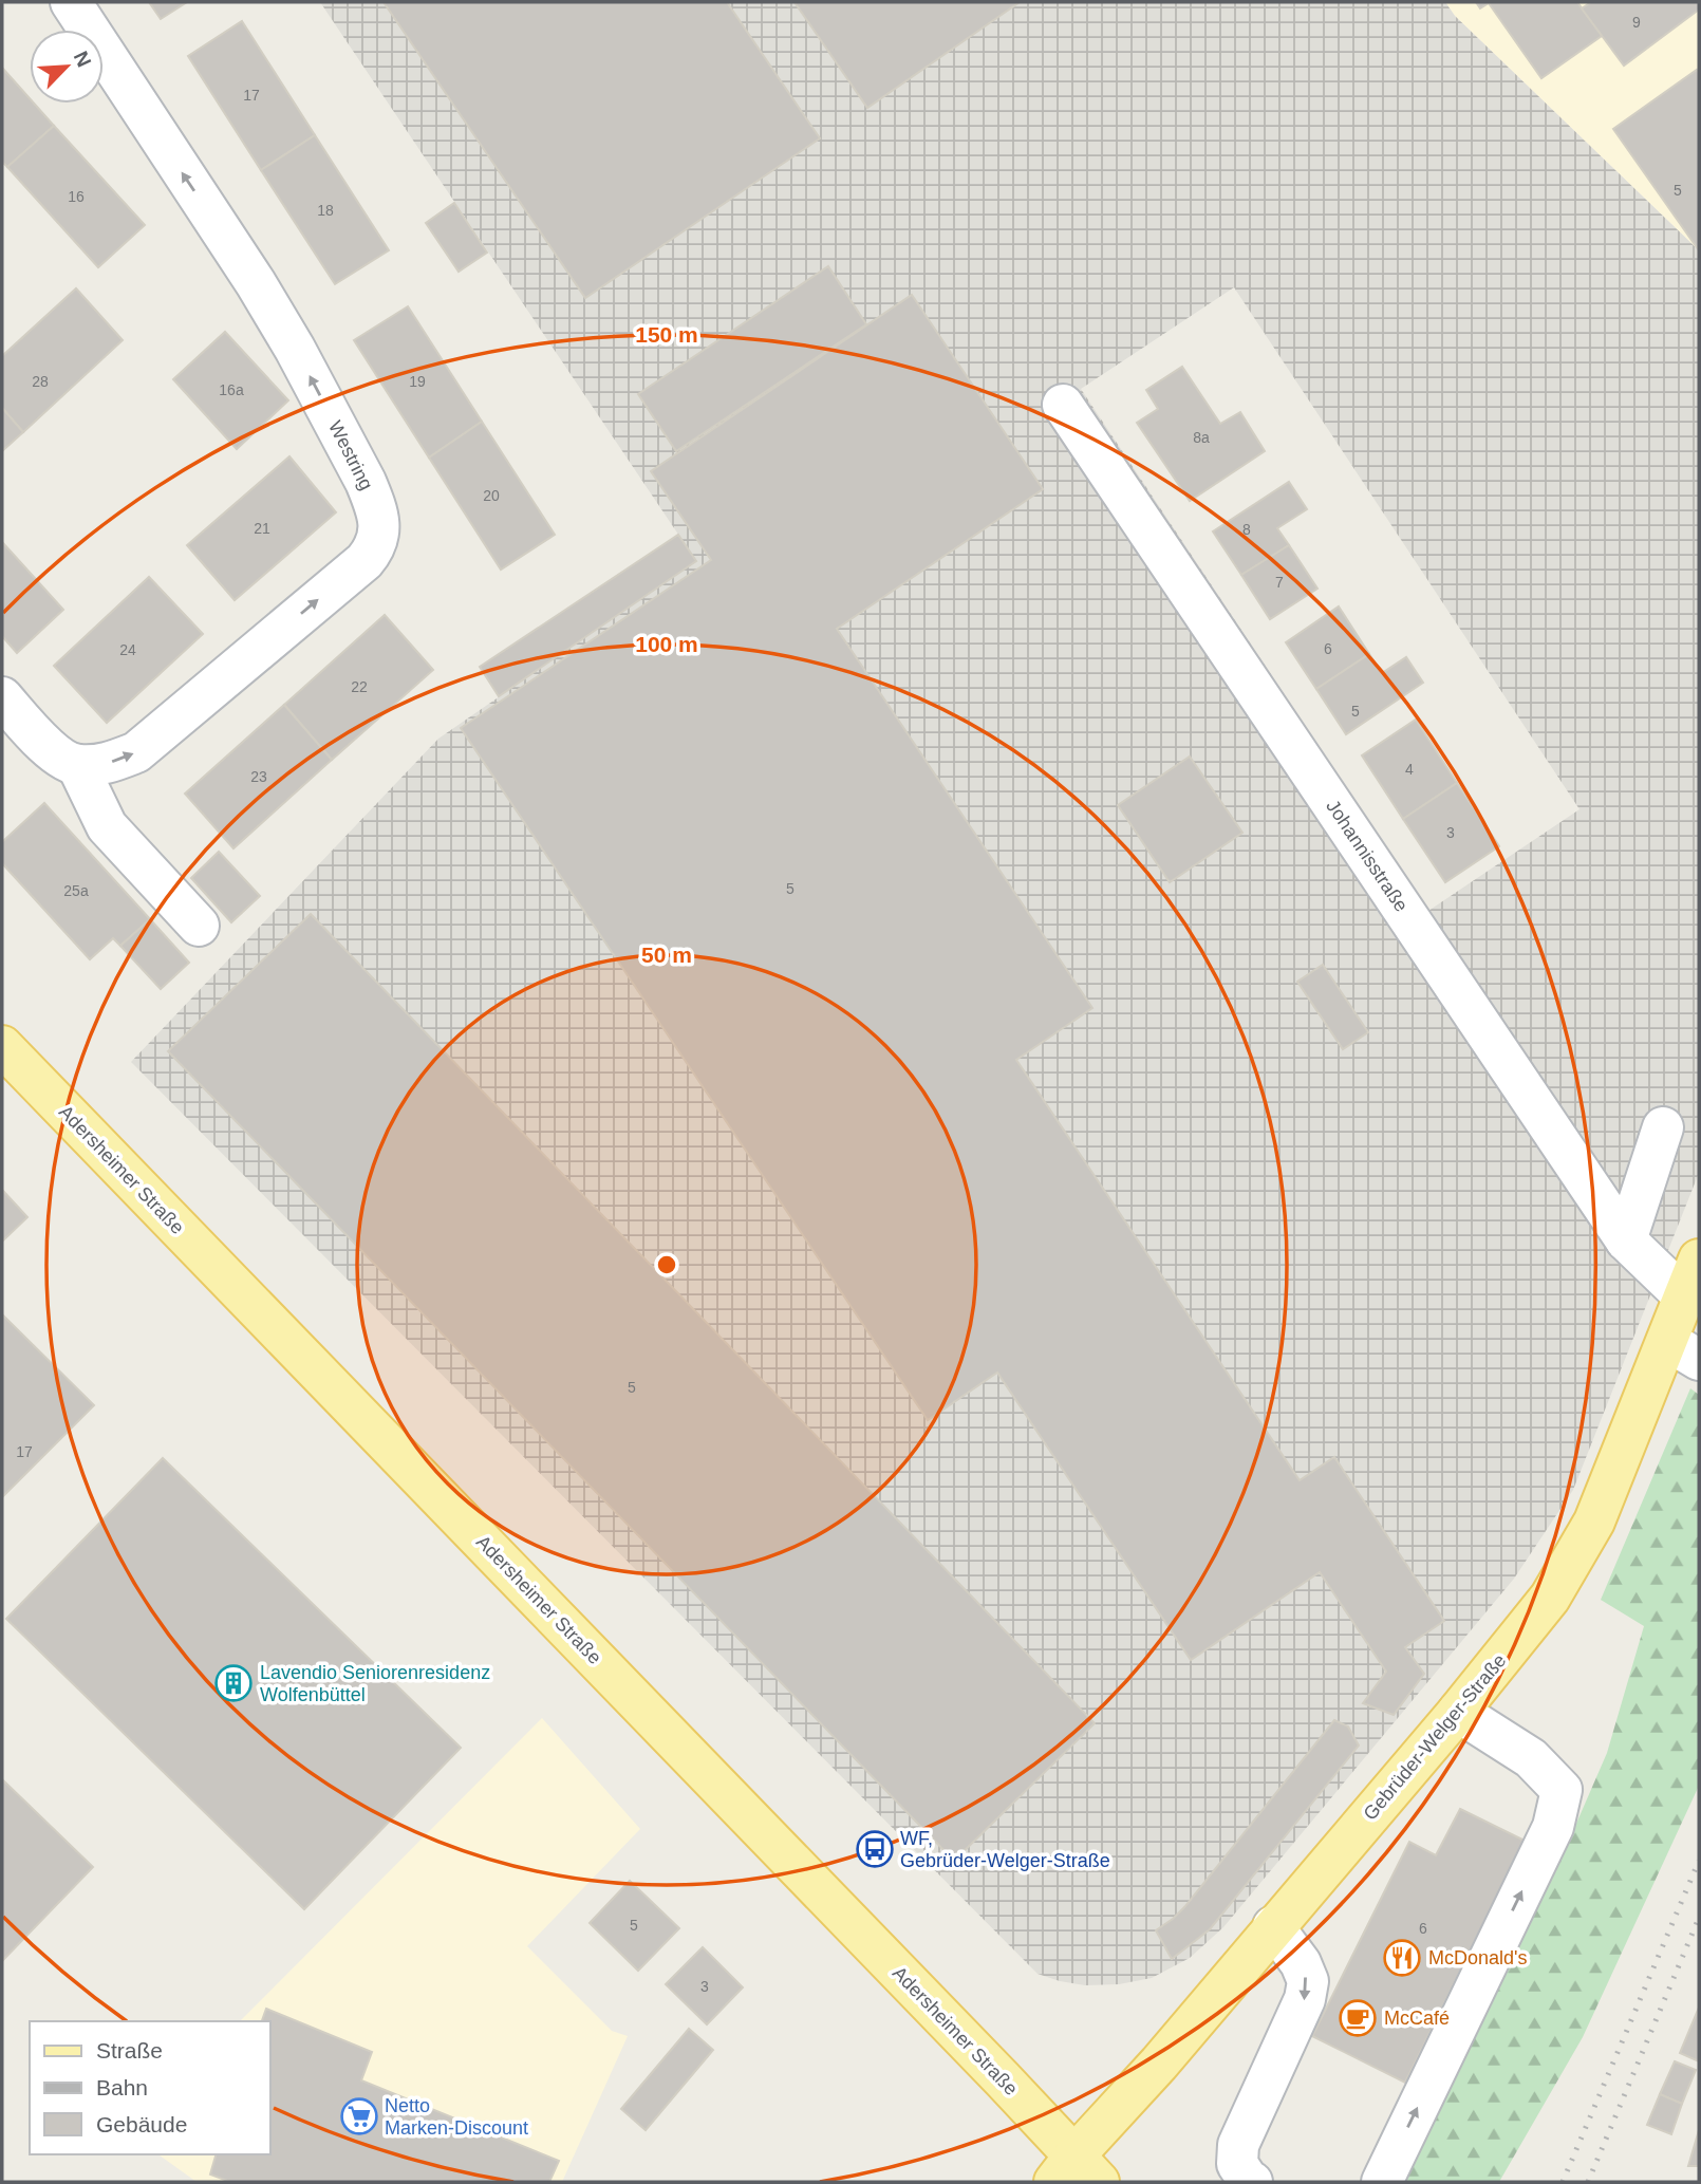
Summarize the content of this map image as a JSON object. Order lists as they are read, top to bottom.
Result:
{
  "streets": {
    "main road": ["Adersheimer Straße", "Gebrüder-Welger-Straße"],
    "street": ["Westring", "Johannisstraße"]
  },
  "crossings": [
    ["Johannisstraße", "Gebrüder-Welger-Straße"],
    ["Adersheimer Straße", "Gebrüder-Welger-Straße"]
  ],
  "places": {
    "building": ["Lavendio Seniorenresidenz Wolfenbüttel"],
    "bus stop": ["WF, Gebrüder-Welger-Straße"],
    "restaurant": ["McDonald's"],
    "cafe": ["McCafé"],
    "supermarket": ["Netto Marken-Discount"]
  },
  "house_numbers": [
    "9",
    "17",
    "5",
    "16",
    "18",
    "28",
    "19",
    "16a",
    "8a",
    "20",
    "21",
    "8",
    "7",
    "6",
    "24",
    "22",
    "5",
    "4",
    "23",
    "3",
    "5",
    "25a",
    "5",
    "17",
    "5",
    "6",
    "3"
  ],
  "legend": ["Straße", "Bahn", "Gebäude"],
  "north": "top right",
  "rings": ["150 m", "100 m", "50 m"]
}
